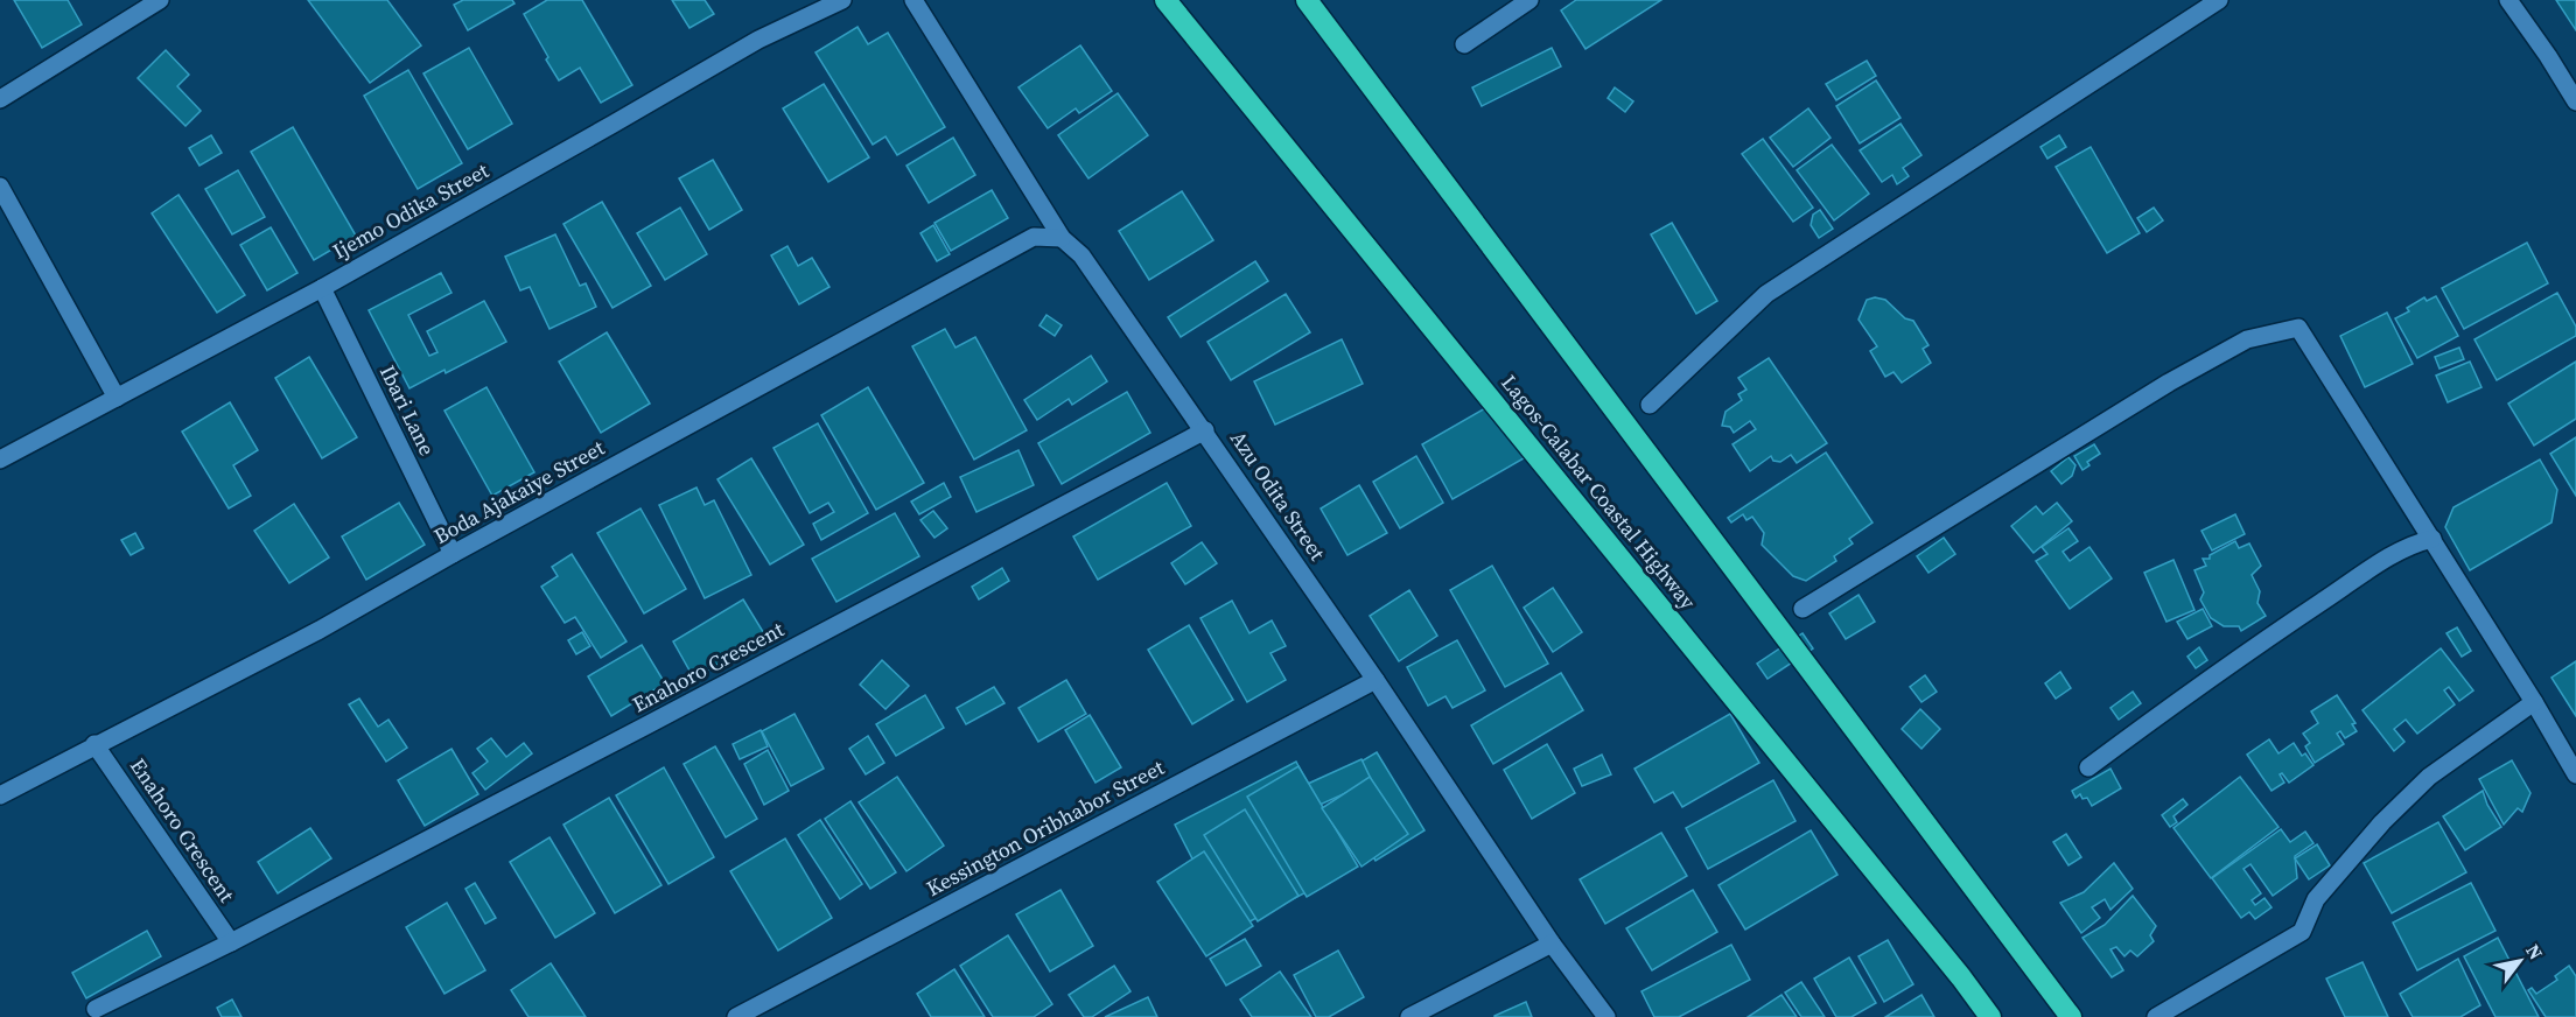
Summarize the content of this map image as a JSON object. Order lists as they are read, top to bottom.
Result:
{
  "streets": {
    "highway": ["Lagos-Calabar Coastal Highway"],
    "street": [
      "Ijemo Odika Street",
      "Ibari Lane",
      "Boda Ajakaiye Street",
      "Azu Odita Street",
      "Enahoro Crescent",
      "Kessington Oribhabor Street"
    ]
  },
  "crossings": [
    ["Ijemo Odika Street", "Ibari Lane"],
    ["Ibari Lane", "Boda Ajakaiye Street"],
    ["Boda Ajakaiye Street", "Azu Odita Street"],
    ["Boda Ajakaiye Street", "Enahoro Crescent"],
    ["Azu Odita Street", "Enahoro Crescent"],
    ["Azu Odita Street", "Kessington Oribhabor Street"]
  ],
  "north": "top right"
}
